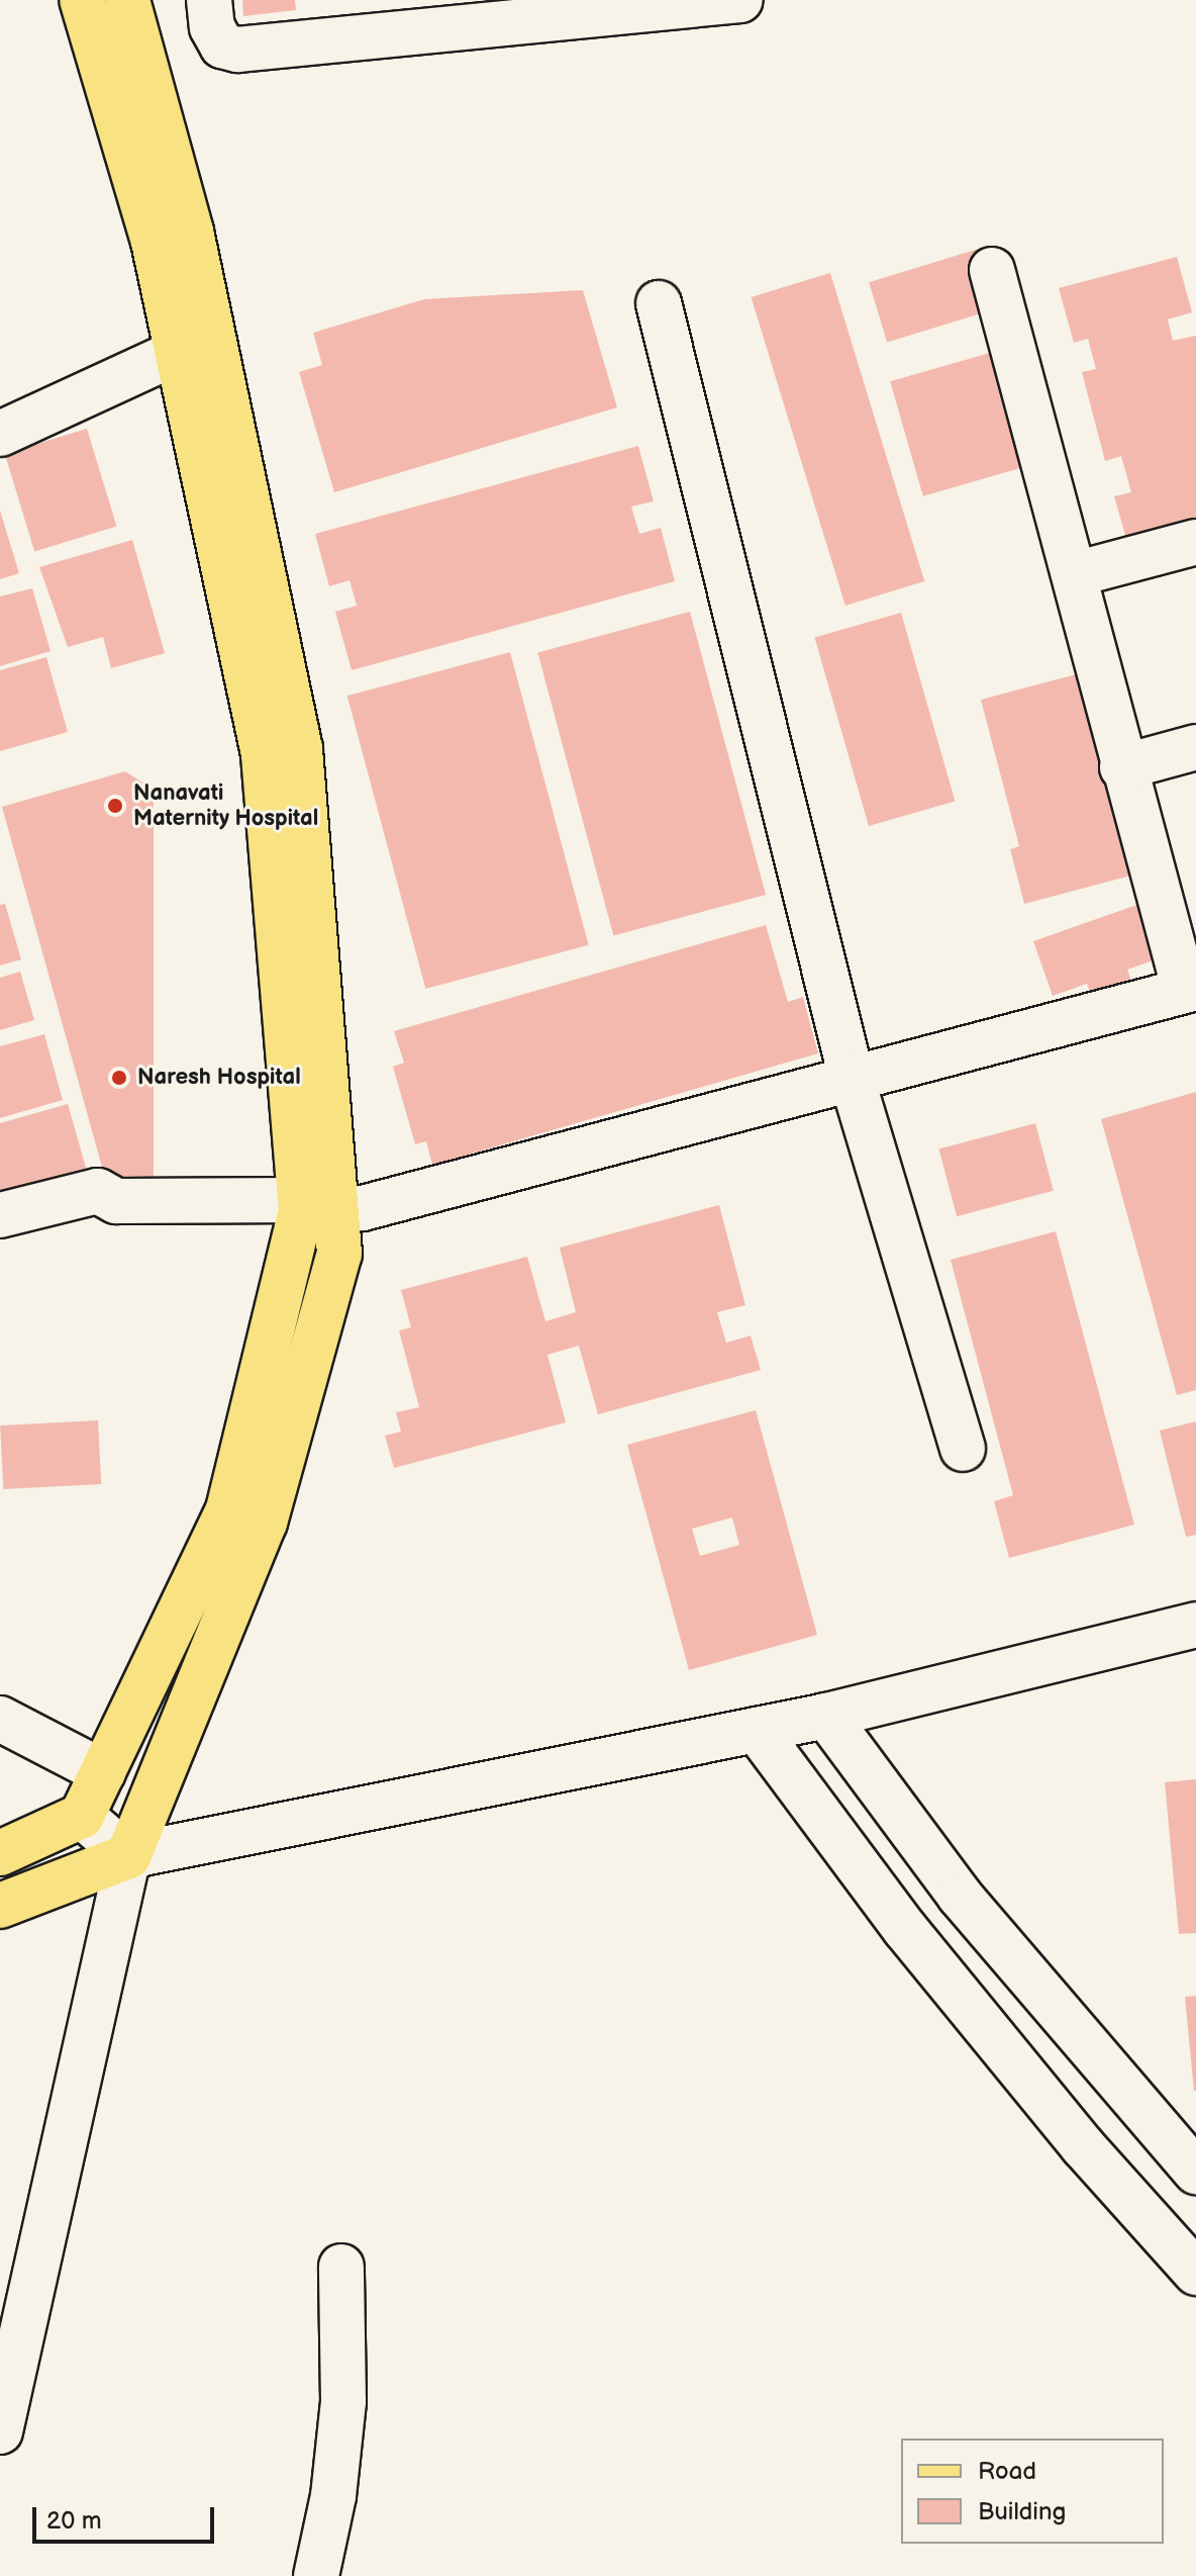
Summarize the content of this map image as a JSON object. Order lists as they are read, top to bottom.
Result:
{
  "places": ["Nanavati Maternity Hospital", "Naresh Hospital"],
  "legend": ["Road", "Building"],
  "scale_bar": "20 m"
}
